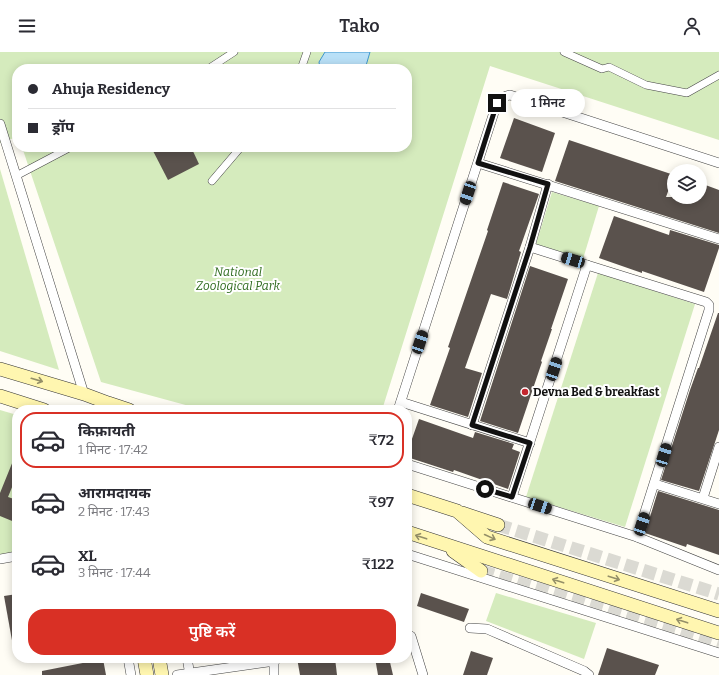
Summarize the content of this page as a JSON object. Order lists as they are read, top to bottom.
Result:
{
  "parks": ["National Zoological Park"],
  "places": ["Devna Bed & breakfast"],
  "page": {
    "header": "Tako",
    "banner": ["Ahuja Residency", "ड्रॉप"],
    "bubble": "1 मिनट",
    "list": [
      {
        "name": "किफ़ायती",
        "note": "1 मिनट · 17:42",
        "value": "₹72"
      },
      {
        "name": "आरामदायक",
        "note": "2 मिनट · 17:43",
        "value": "₹97"
      },
      {
        "name": "XL",
        "note": "3 मिनट · 17:44",
        "value": "₹122"
      }
    ],
    "buttons": "पुष्टि करें"
  }
}
